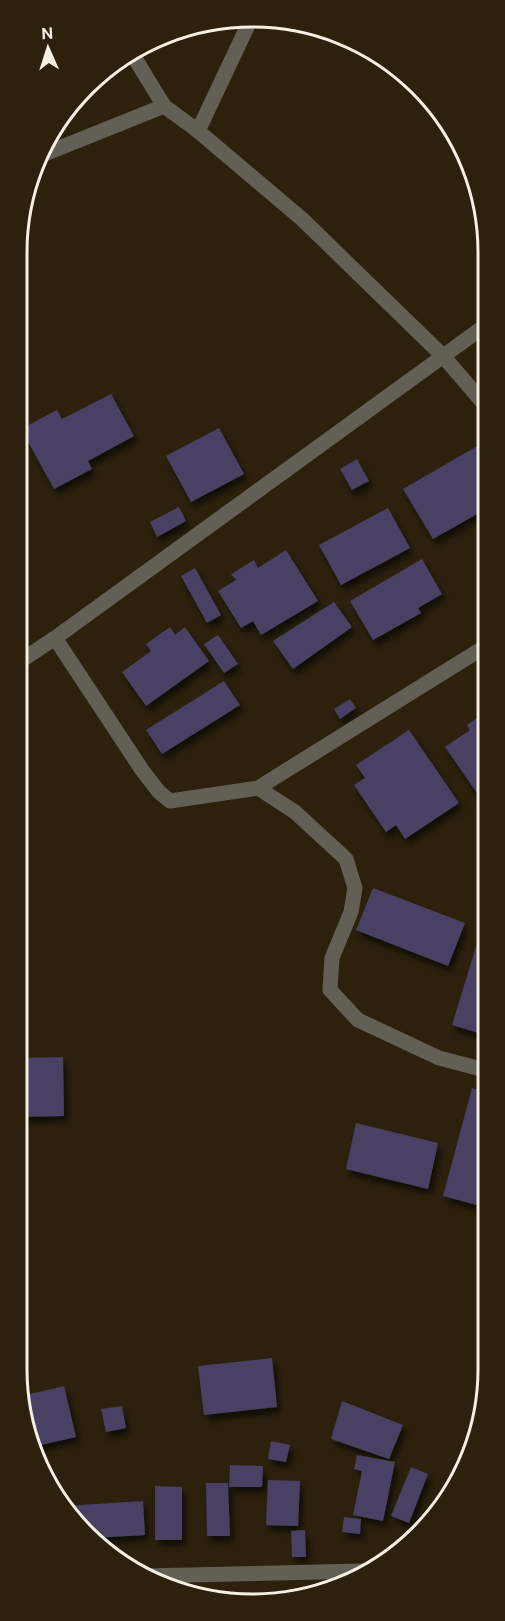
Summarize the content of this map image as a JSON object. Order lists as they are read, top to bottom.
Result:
{
  "north": "top"
}
